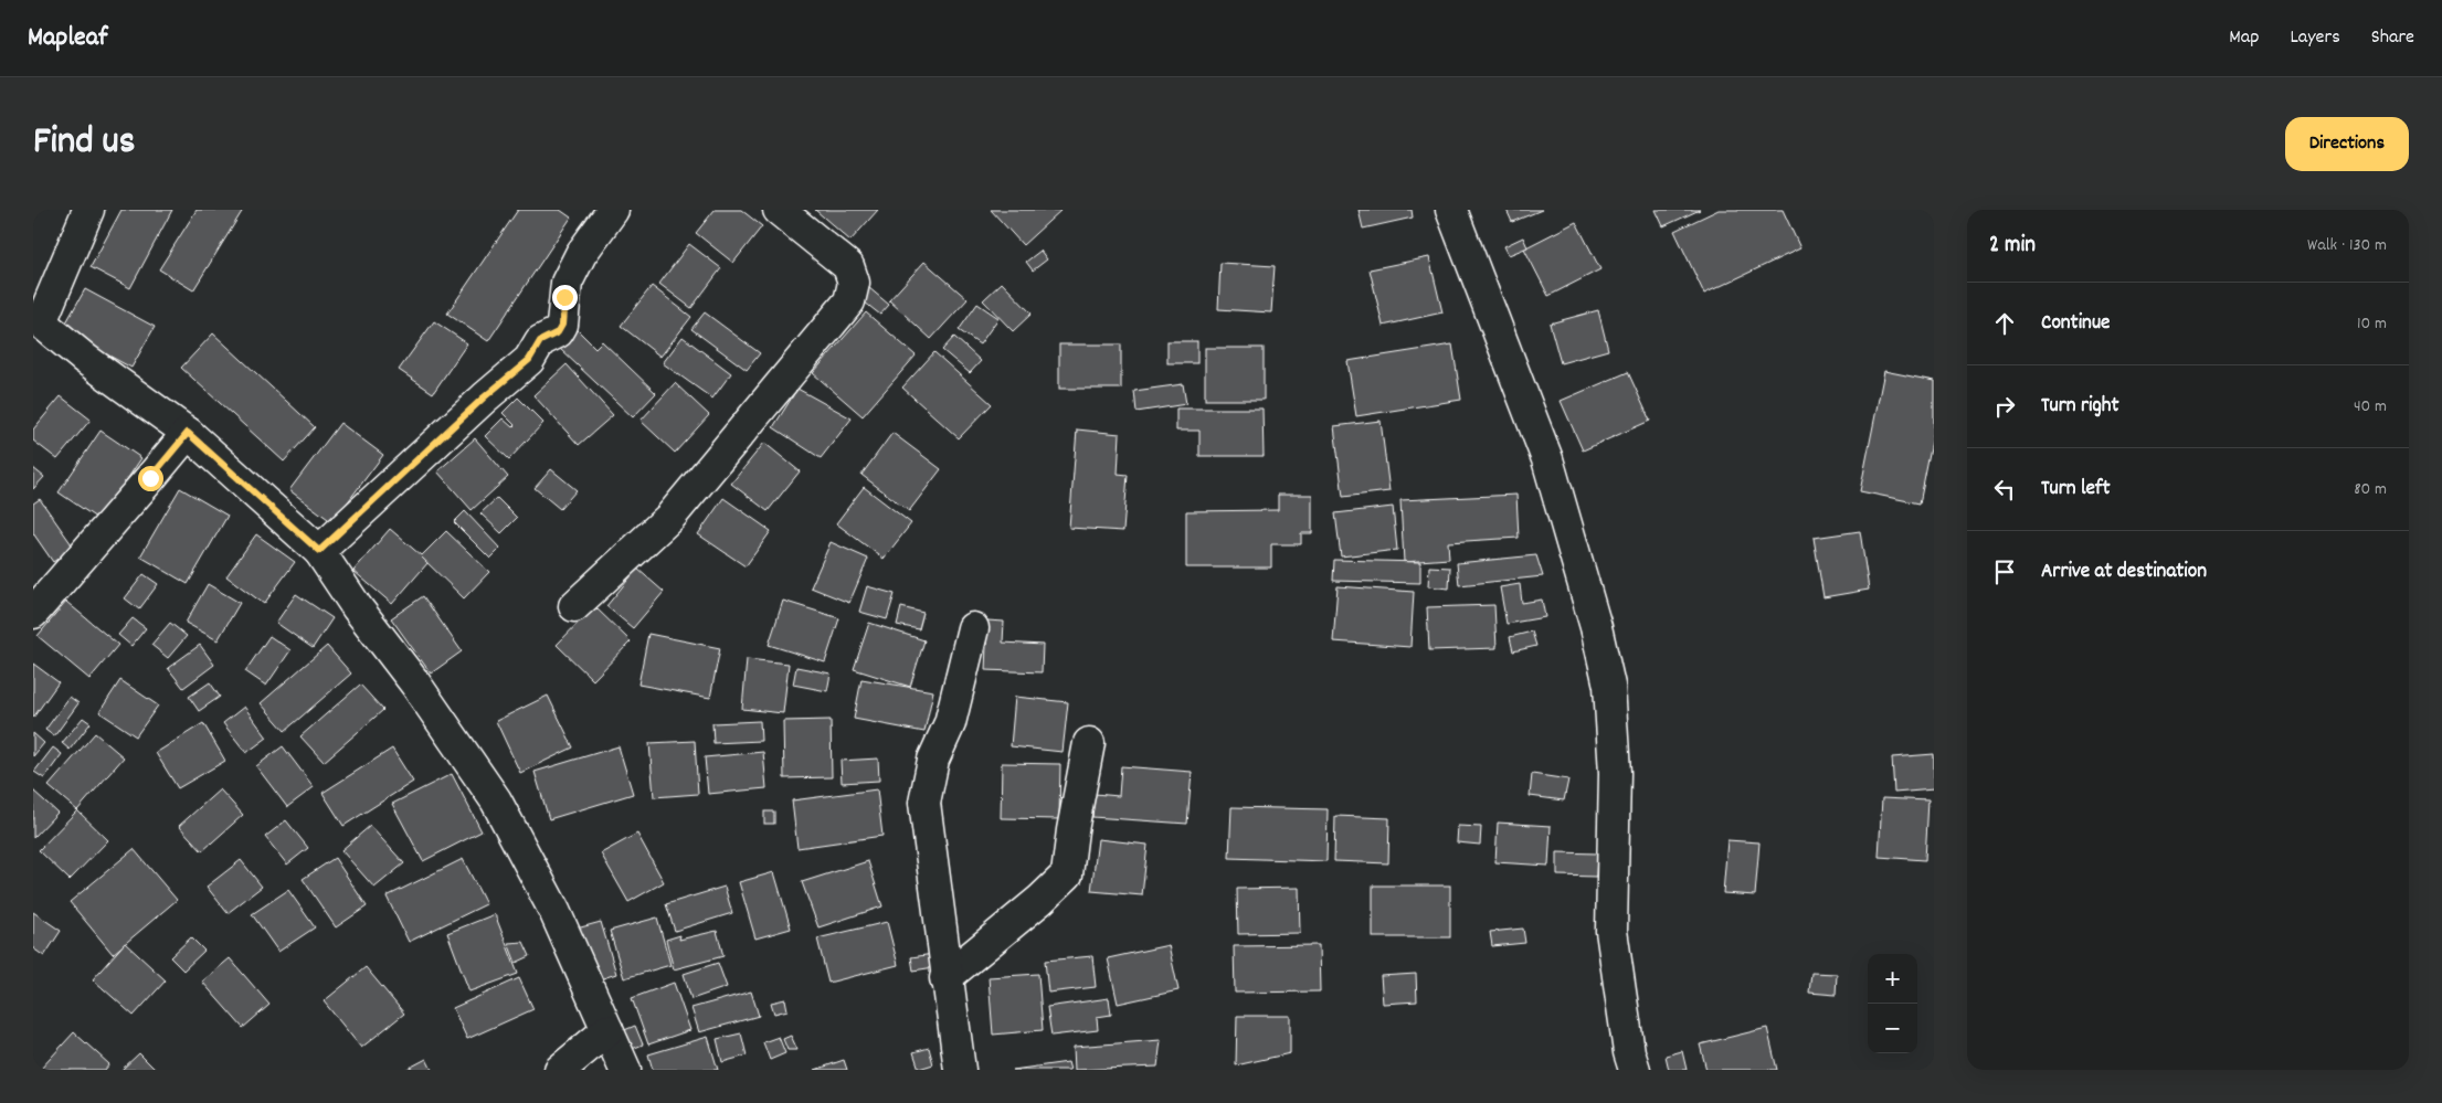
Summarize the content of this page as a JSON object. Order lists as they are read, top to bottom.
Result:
{
  "page": {
    "header": "Mapleaf",
    "nav": ["Map", "Layers", "Share"],
    "title": "Find us",
    "buttons": "Directions",
    "heading": ["2 min", "Walk · 130 m"],
    "list": [
      ["Continue", "10 m"],
      ["Turn right", "40 m"],
      ["Turn left", "80 m"],
      "Arrive at destination"
    ],
    "map_buttons": ["+", "−"]
  }
}
